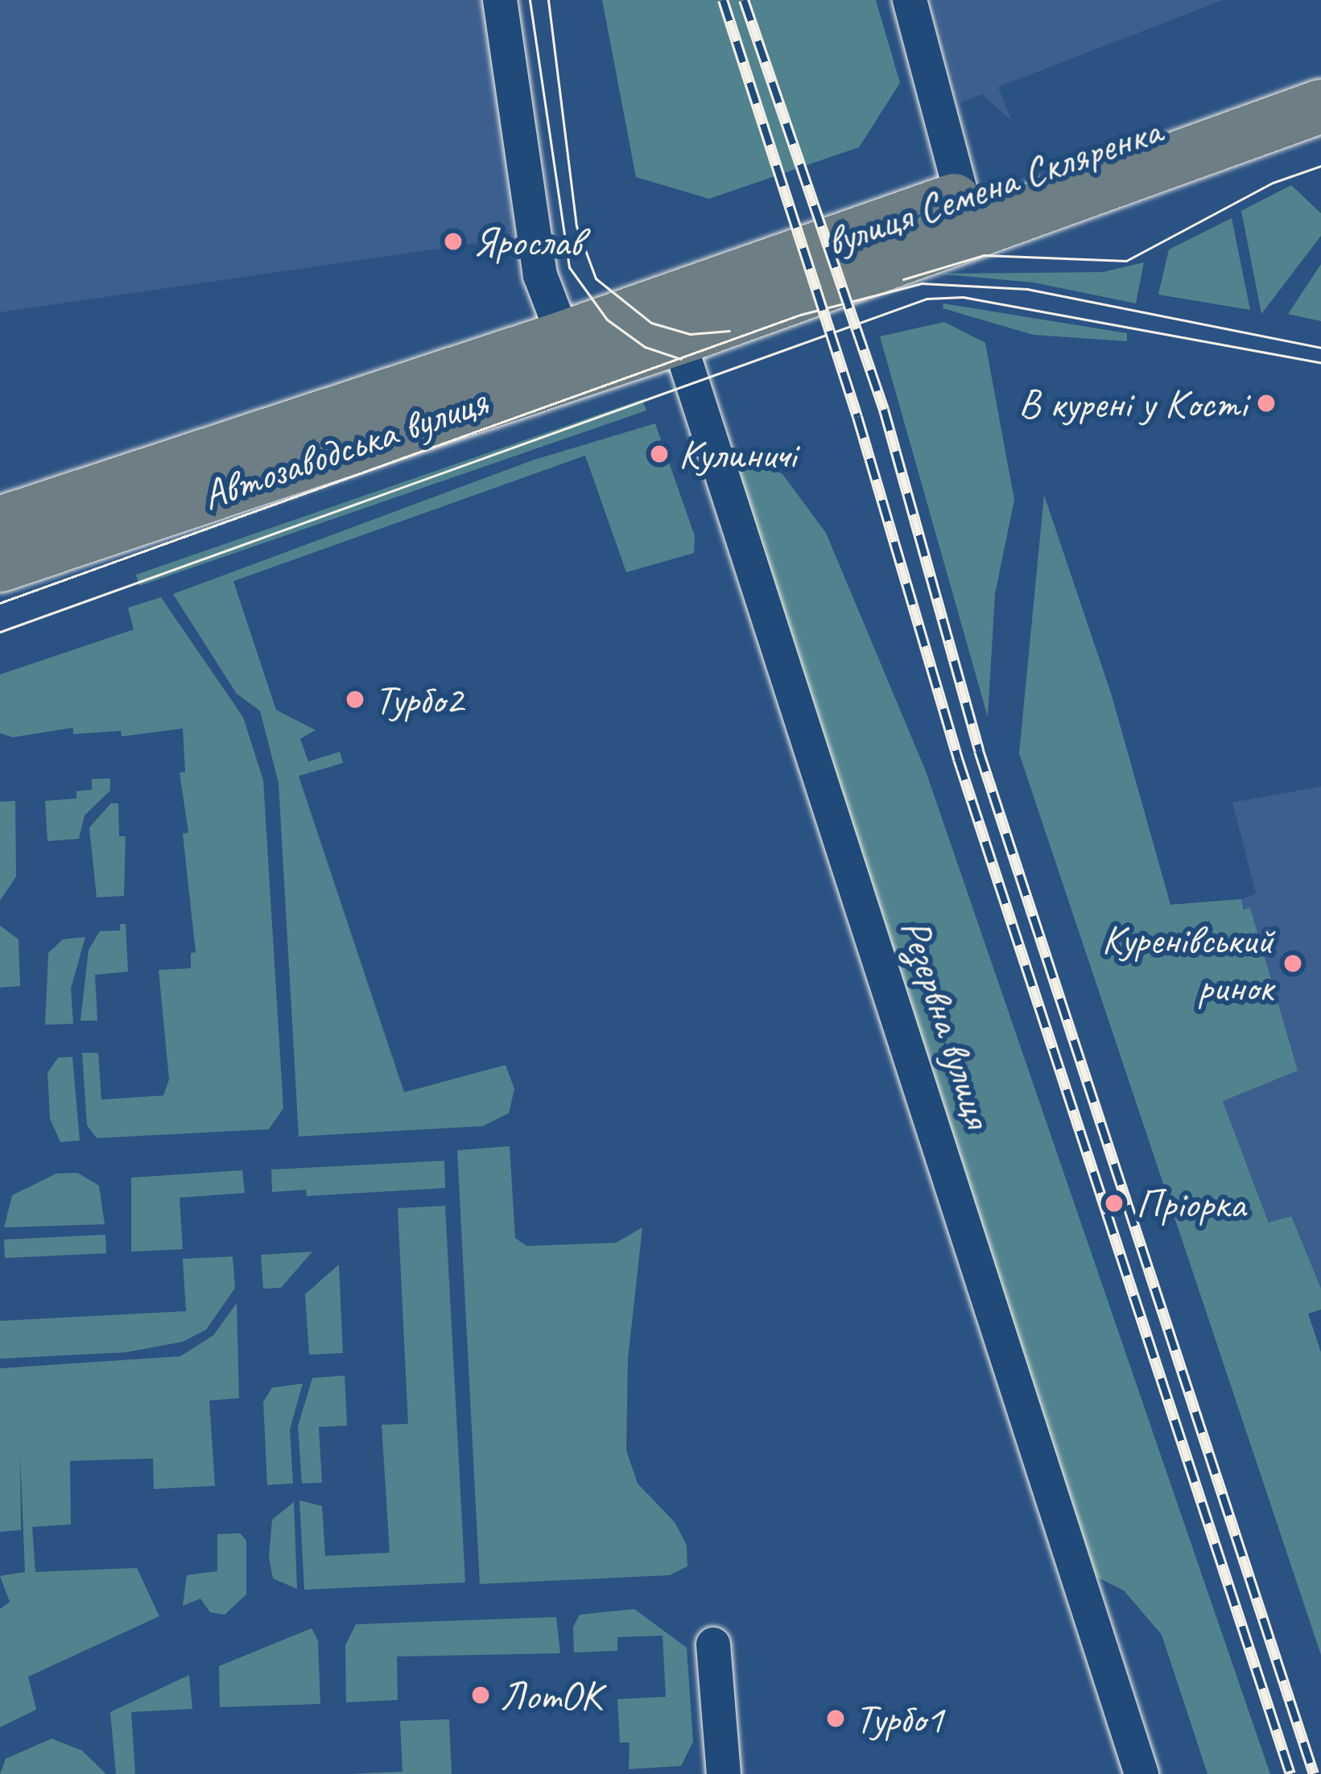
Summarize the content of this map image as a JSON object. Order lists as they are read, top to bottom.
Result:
{
  "streets": {
    "main road": ["вулиця Семена Скляренка", "Автозаводська вулиця"],
    "street": ["Резервна вулиця"]
  },
  "crossings": [
    ["вулиця Семена Скляренка", "Автозаводська вулиця"],
    ["вулиця Семена Скляренка", "Резервна вулиця"],
    ["Автозаводська вулиця", "Резервна вулиця"]
  ],
  "places": [
    "Ярослав",
    "В курені у Кості",
    "Кулиничі",
    "Турбо2",
    "Куренівський ринок",
    "Пріорка",
    "ЛотОК",
    "Турбо1"
  ]
}
